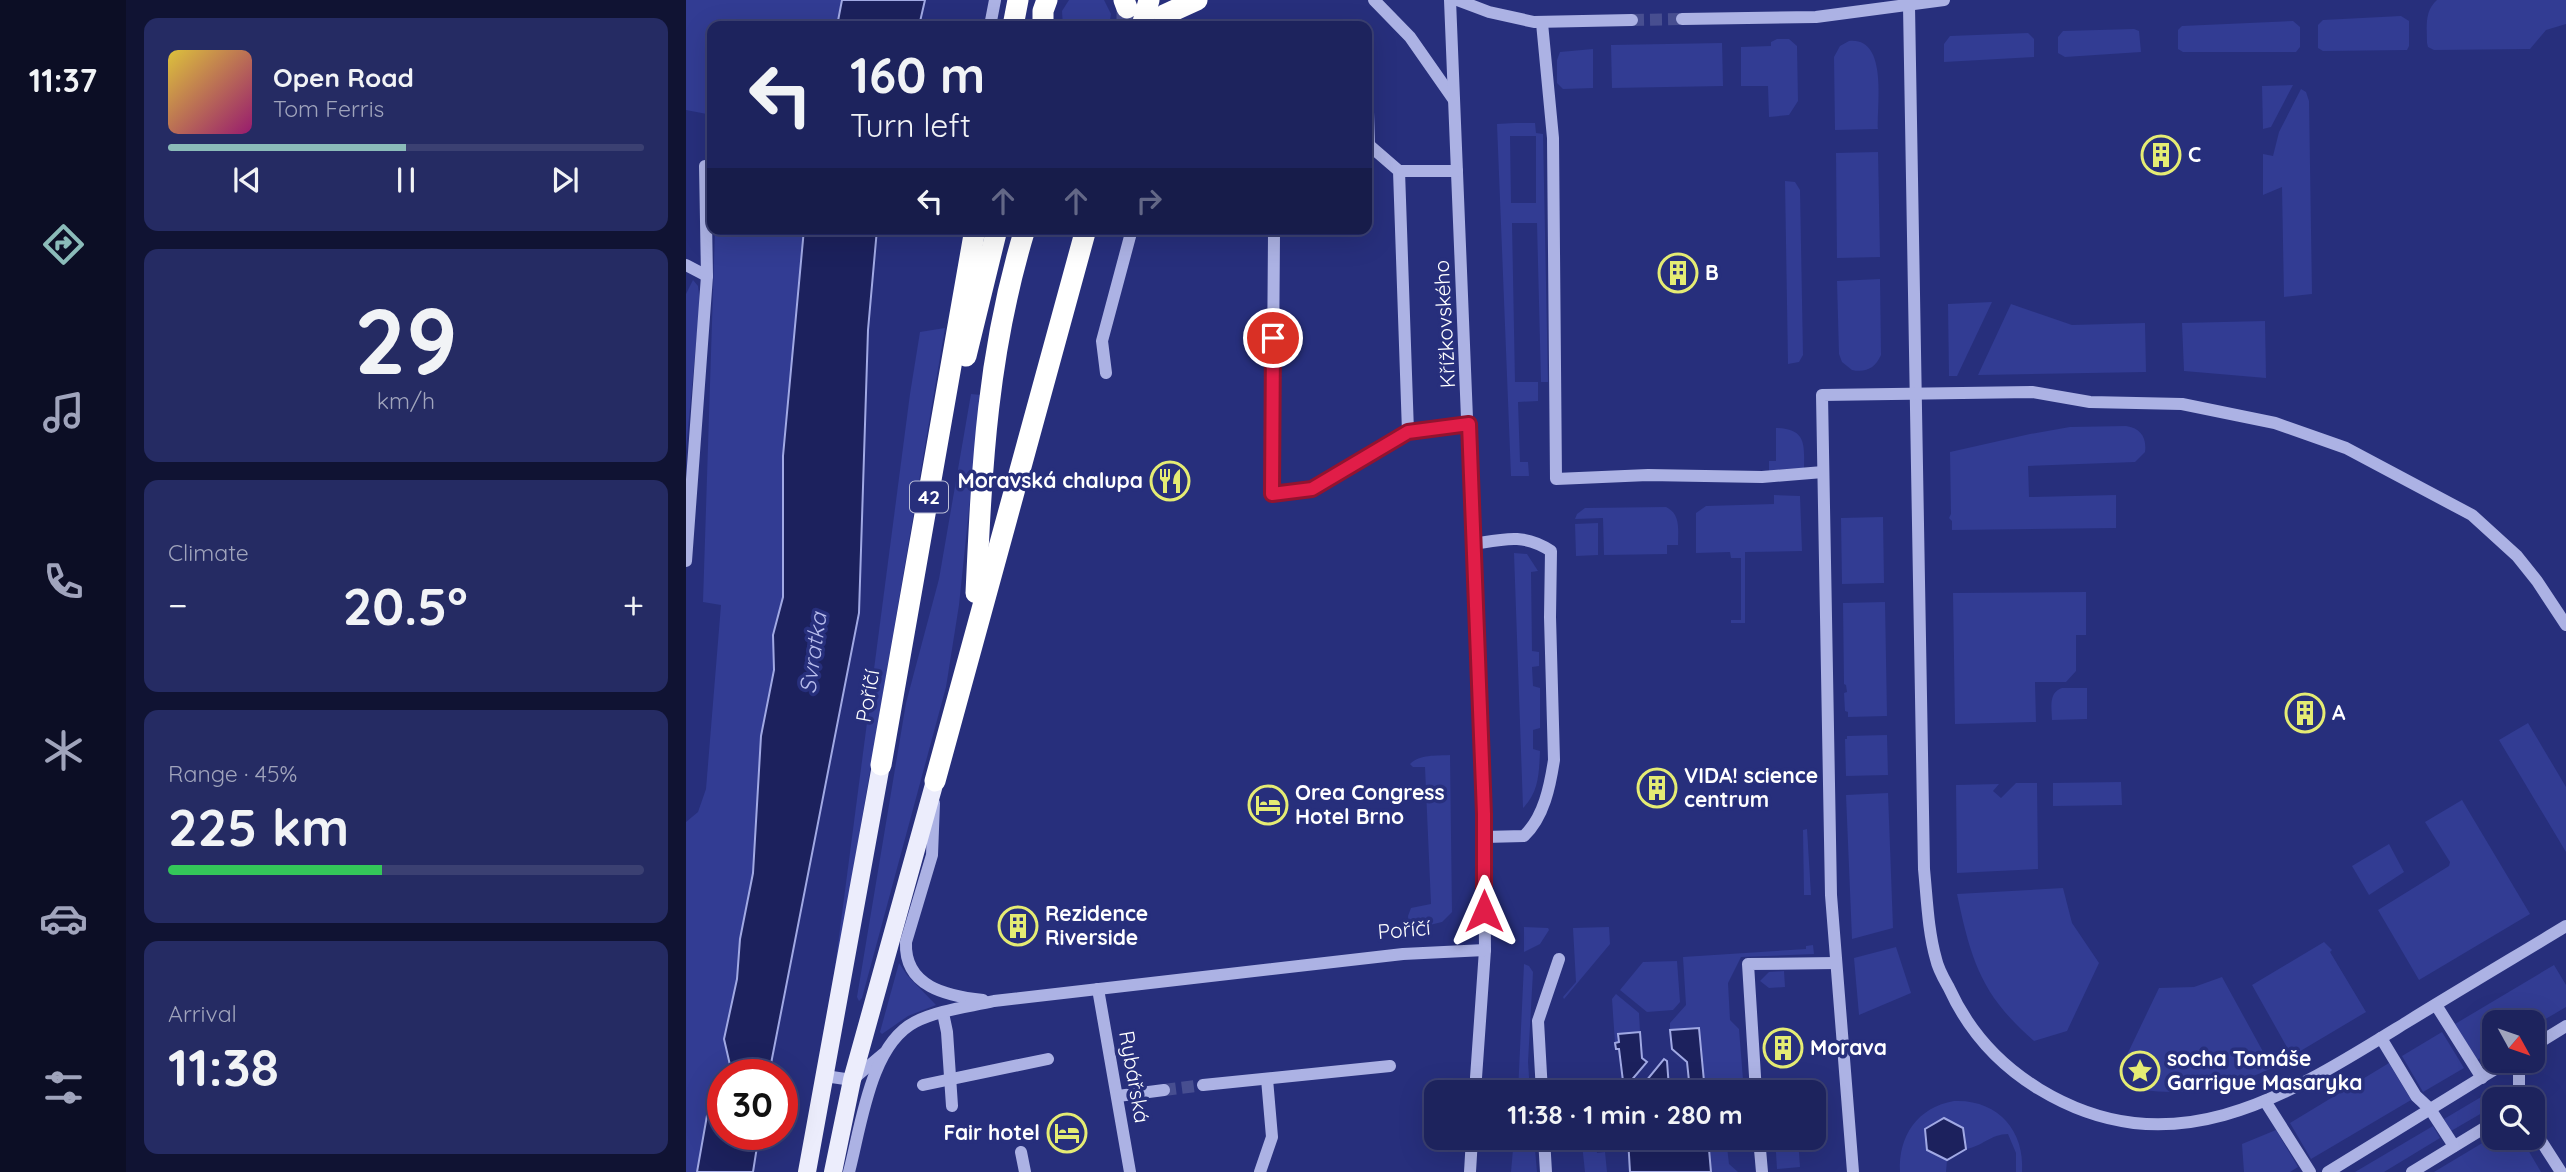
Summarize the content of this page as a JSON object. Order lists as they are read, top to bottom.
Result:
{
  "streets": {
    "highway": ["42", "Poříčí"],
    "street": ["Křížkovského", "Rybářská"]
  },
  "crossings": [
    ["Křížkovského", "Poříčí"],
    ["42", "Poříčí"],
    ["Poříčí", "Rybářská"]
  ],
  "water": ["Svratka"],
  "places": {
    "building": [
      "C",
      "B",
      "A",
      "VIDA! science centrum",
      "Rezidence Riverside",
      "Morava"
    ],
    "restaurant": ["Moravská chalupa"],
    "hotel": ["Orea Congress Hotel Brno", "Fair hotel"],
    "place": ["socha Tomáše Garrigue Masaryka"]
  },
  "north": "bottom right",
  "page": {
    "tabs": "11:37",
    "turn": ["160 m", "Turn left"],
    "song": ["Open Road", "Tom Ferris"],
    "tile": [
      ["29", "km/h"],
      "Climate",
      ["Range · 45%", "225 km"],
      ["Arrival", "11:38"]
    ],
    "heat": ["−", "20.5°", "+"],
    "limit": "30",
    "trip": "11:38 · 1 min · 280 m"
  }
}
